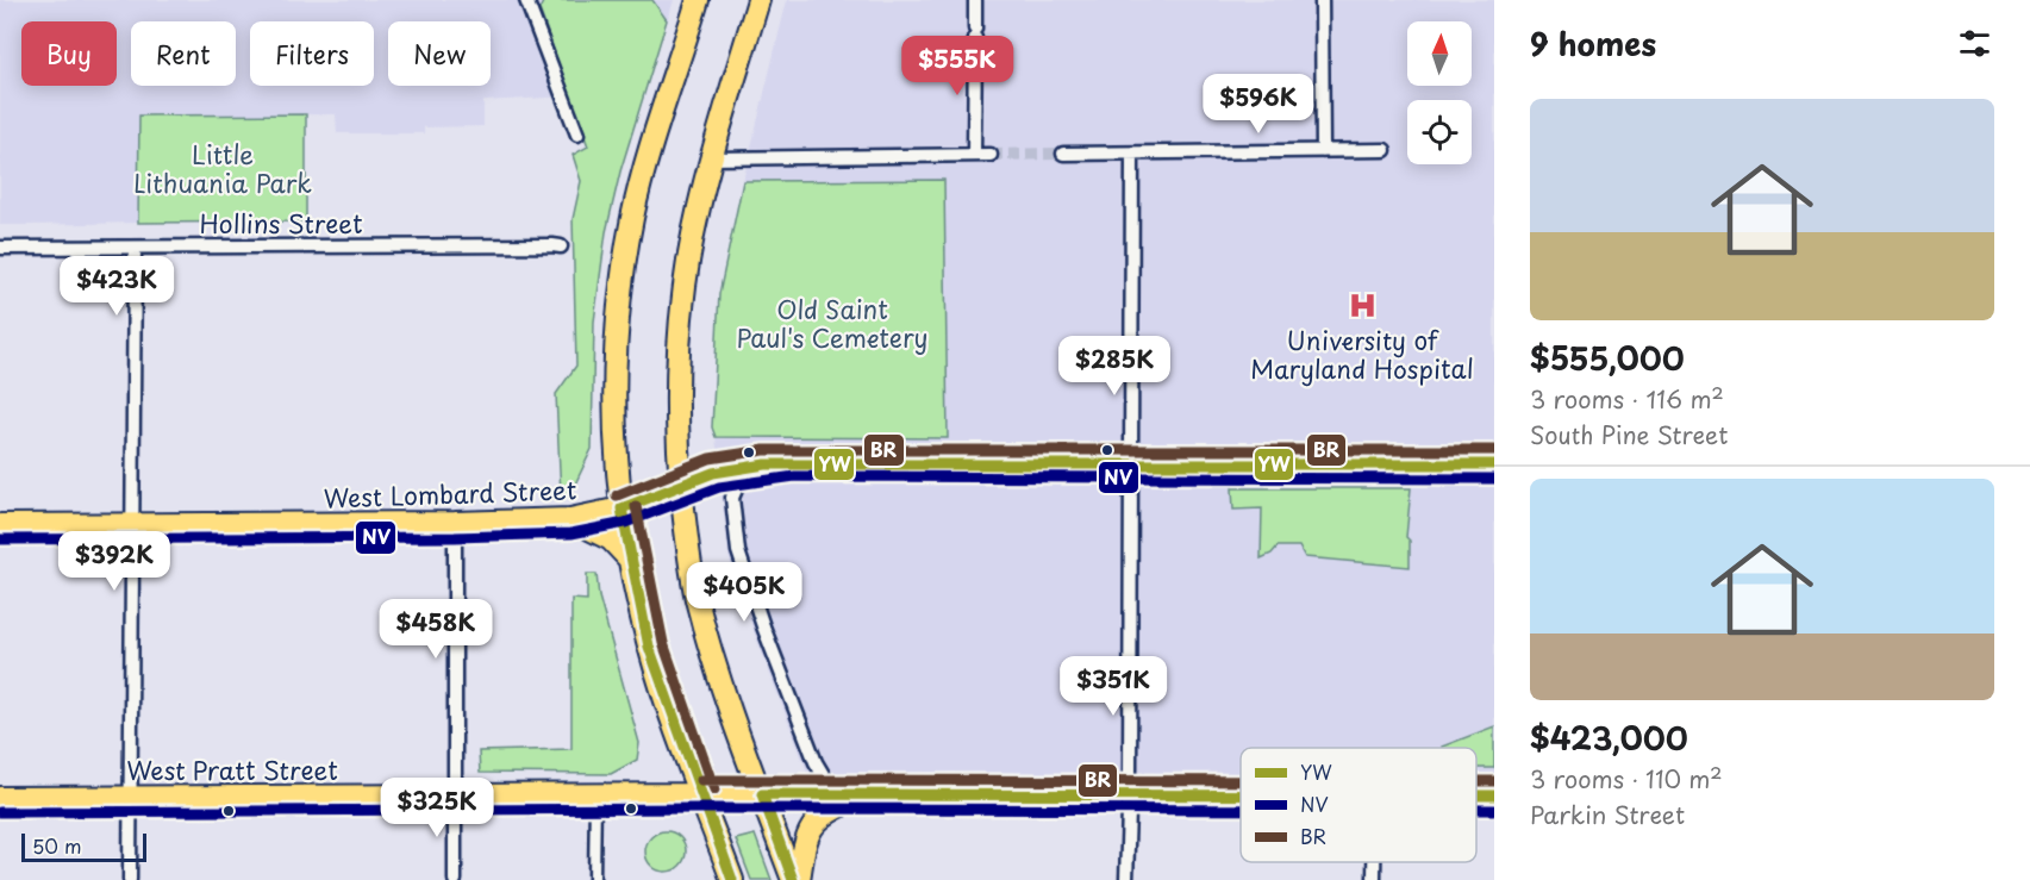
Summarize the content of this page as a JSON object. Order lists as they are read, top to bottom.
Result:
{
  "streets": {
    "main road": ["West Lombard Street", "West Pratt Street"],
    "street": ["Hollins Street"]
  },
  "parks": ["Little Lithuania Park", "Old Saint Paul's Cemetery"],
  "places": {
    "hospital": ["University of Maryland Hospital"]
  },
  "lines": ["transit line BR", "transit line YW", "transit line NV"],
  "legend": ["YW", "NV", "BR"],
  "scale_bar": "50 m",
  "north": "top",
  "page": {
    "heading": "9 homes",
    "chip": [
      "Buy",
      "Rent",
      "Filters",
      "New"
    ],
    "price": [
      "$555K",
      "$596K",
      "$423K",
      "$285K",
      "$392K",
      "$405K",
      "$458K",
      "$351K",
      "$325K"
    ],
    "list": [
      {
        "name": "$555,000",
        "note": "3 rooms · 116 m² · South Pine Street"
      },
      {
        "name": "$423,000",
        "note": "3 rooms · 110 m² · Parkin Street"
      }
    ],
    "scale": "50 m"
  }
}
